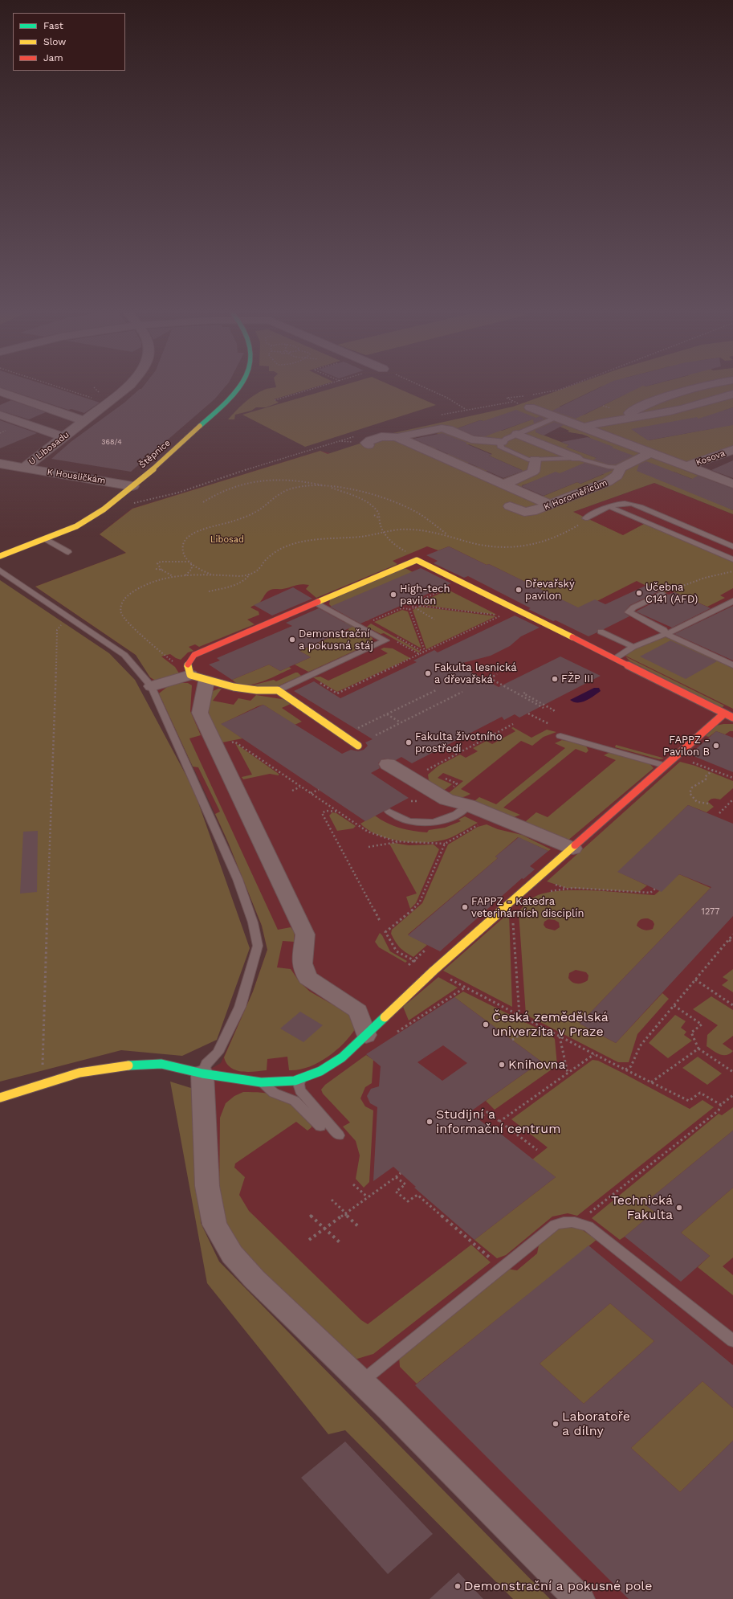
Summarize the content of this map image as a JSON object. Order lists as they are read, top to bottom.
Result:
{
  "streets": {
    "street": [
      "U Libosadu",
      "Štěpnice",
      "Kosova",
      "K Housličkám",
      "K Horoměřicům"
    ]
  },
  "crossings": [
    ["U Libosadu", "K Housličkám"],
    ["Štěpnice", "K Housličkám"]
  ],
  "parks": ["Libosad"],
  "places": [
    "Dřevařský pavilon",
    "Učebna C141 (AFD)",
    "High-tech pavilon",
    "Demonstrační a pokusná stáj",
    "Fakulta lesnická a dřevařská",
    "FŽP III",
    "Fakulta životního prostředí",
    "FAPPZ - Pavilon B",
    "FAPPZ - Katedra veterinárních disciplín",
    "Česká zemědělská univerzita v Praze",
    "Knihovna",
    "Studijní a informační centrum",
    "Technická Fakulta",
    "Laboratoře a dílny",
    "Demonstrační a pokusné pole"
  ],
  "house_numbers": ["368/4", "1277"],
  "legend": ["Fast", "Slow", "Jam"]
}
